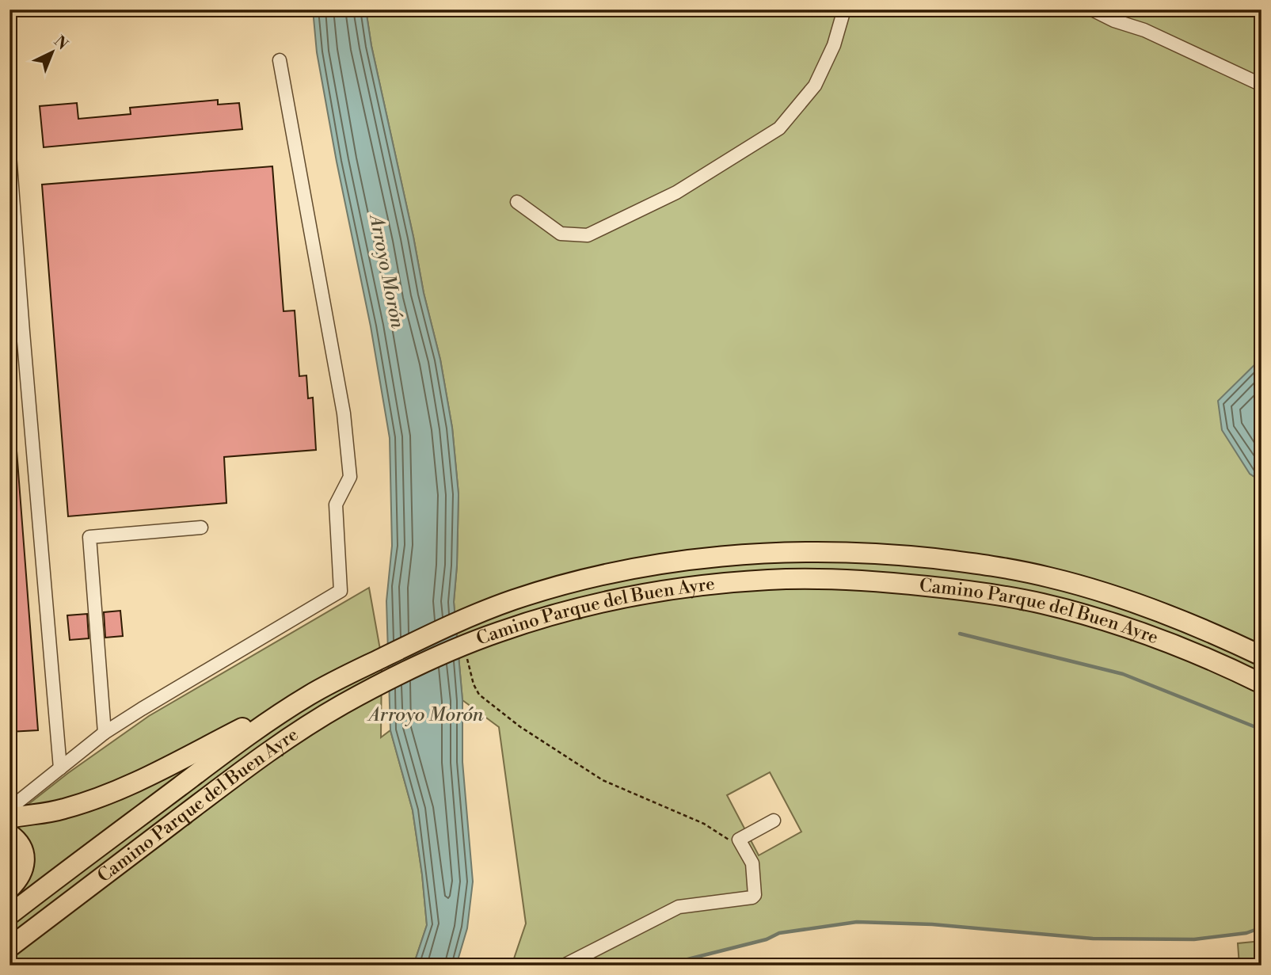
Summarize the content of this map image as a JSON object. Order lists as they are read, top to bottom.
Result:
{
  "streets": {
    "highway": ["Camino Parque del Buen Ayre"]
  },
  "water": ["Arroyo Morón"],
  "north": "top right"
}
